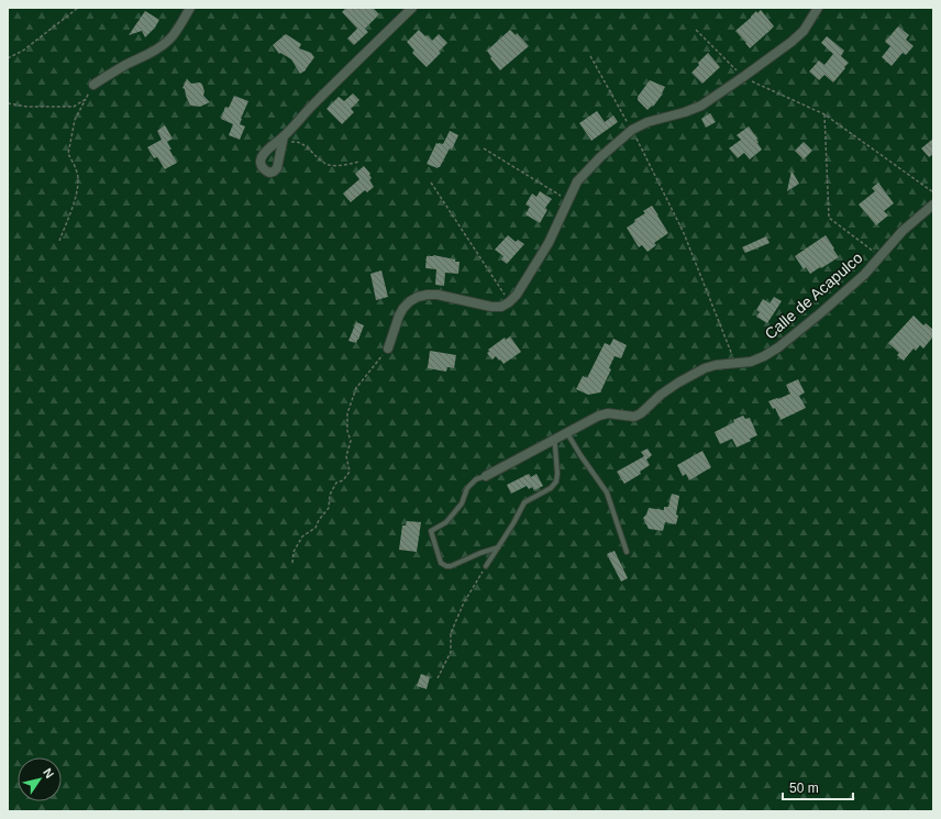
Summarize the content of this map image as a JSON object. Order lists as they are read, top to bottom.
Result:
{
  "streets": {
    "street": ["Calle de Acapulco"]
  },
  "scale_bar": "50 m",
  "north": "top right"
}
